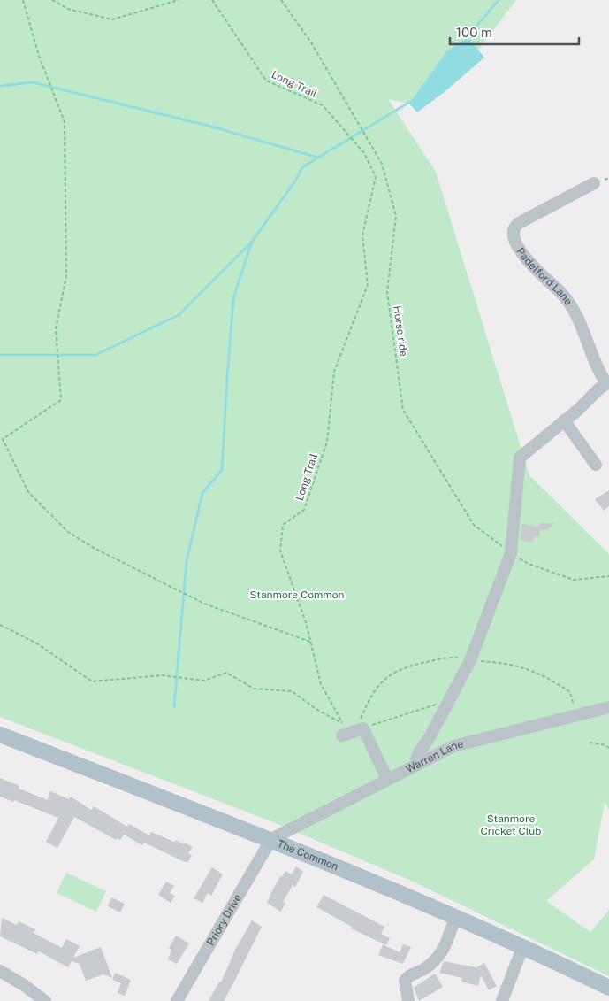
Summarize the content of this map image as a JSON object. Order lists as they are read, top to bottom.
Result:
{
  "streets": {
    "main road": ["The Common"],
    "street": ["Padelford Lane", "Warren Lane", "Priory Drive"],
    "path": ["Long Trail", "Horse ride"]
  },
  "crossings": [
    ["Warren Lane", "The Common"],
    ["Warren Lane", "Priory Drive"],
    ["The Common", "Priory Drive"]
  ],
  "parks": ["Stanmore Common", "Stanmore Cricket Club"],
  "scale_bar": "100 m"
}
